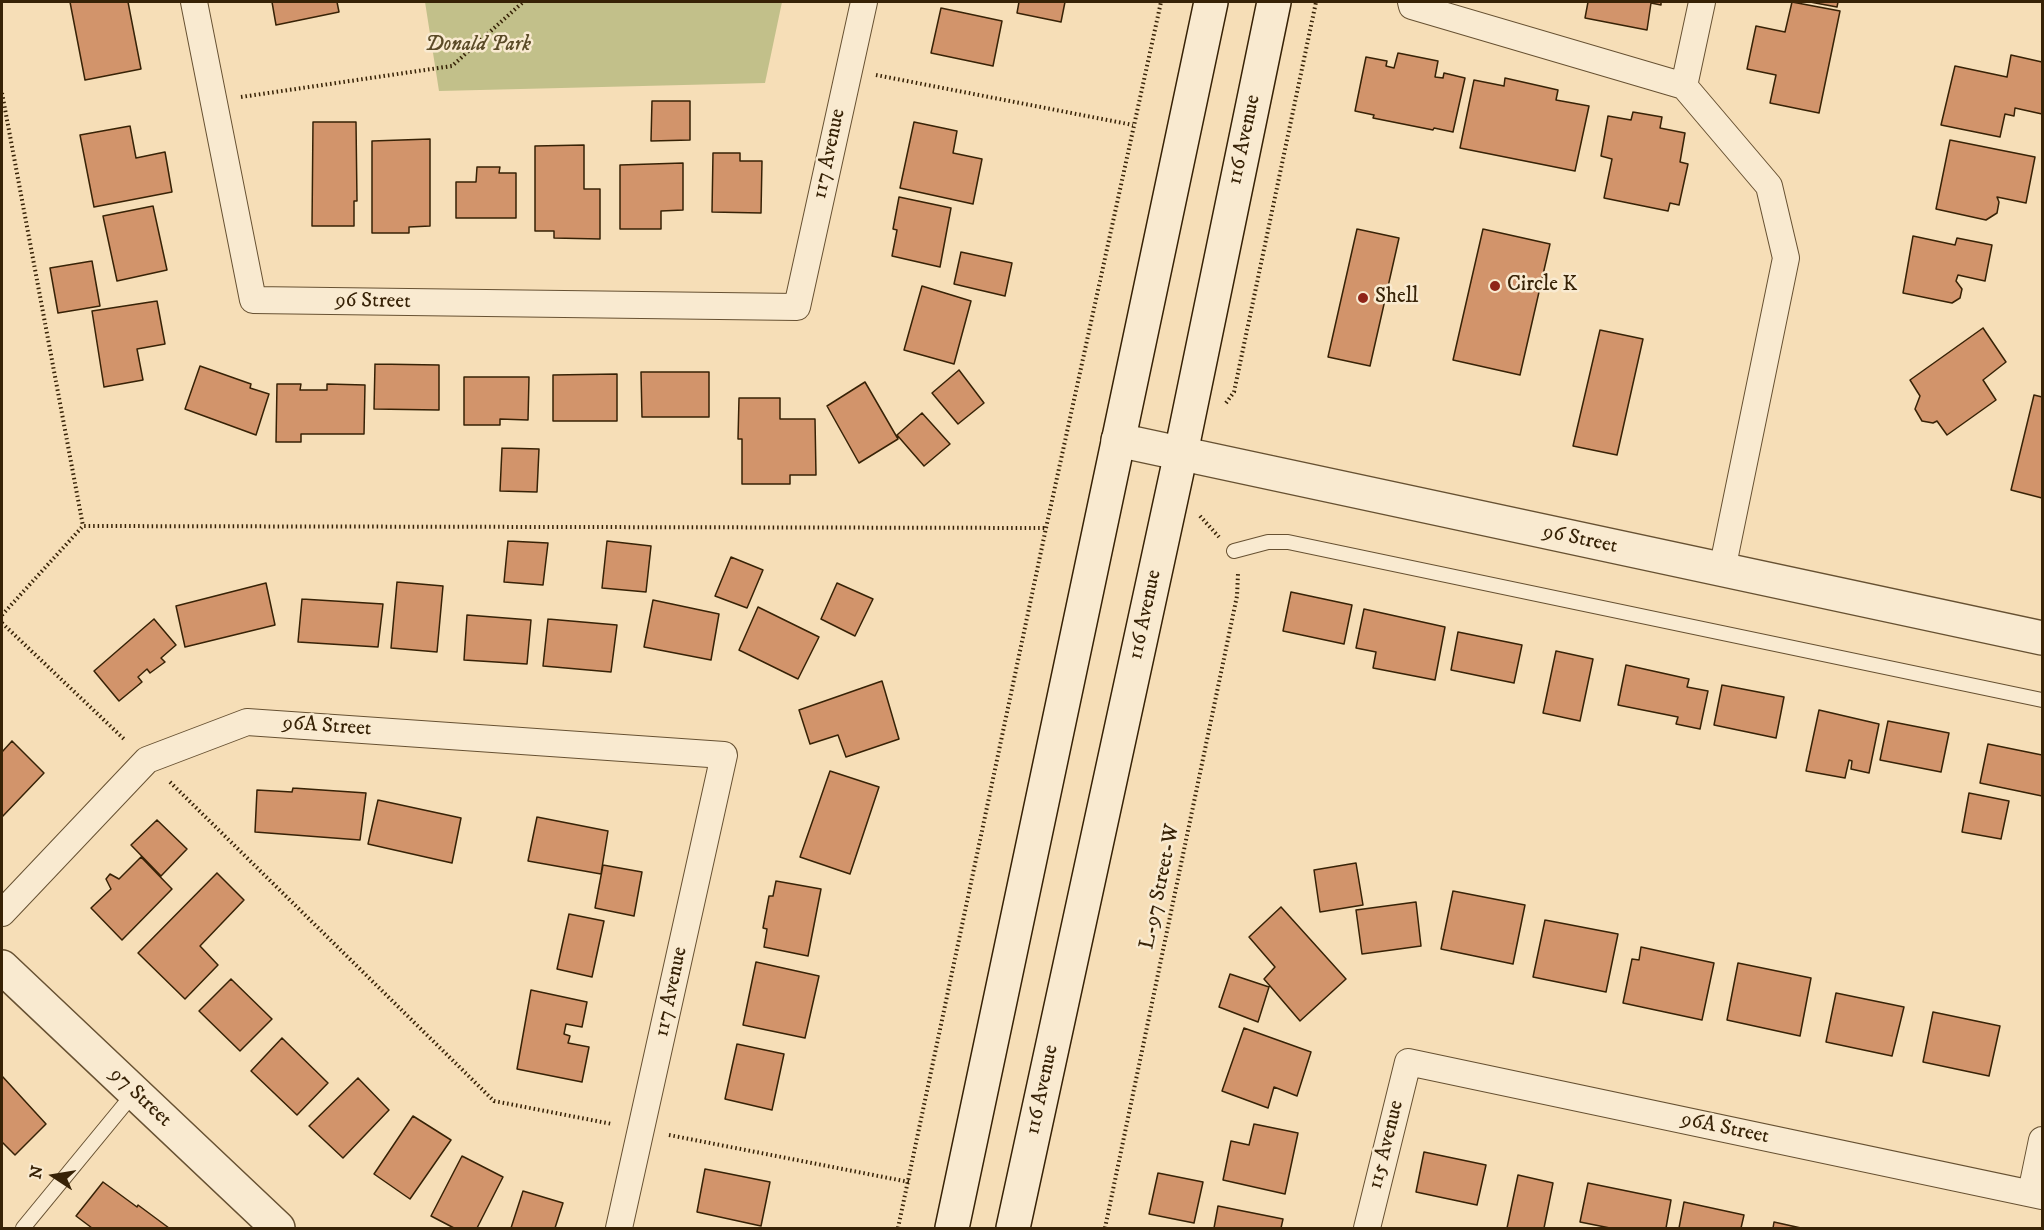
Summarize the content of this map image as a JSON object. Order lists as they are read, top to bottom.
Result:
{
  "streets": {
    "main road": ["116 Avenue", "96 Street", "97 Street"],
    "street": ["117 Avenue", "96A Street", "115 Avenue"],
    "path": ["L-97 Street-W"]
  },
  "crossings": [
    ["116 Avenue", "96 Street"],
    ["117 Avenue", "96 Street"],
    ["117 Avenue", "96A Street"],
    ["96A Street", "115 Avenue"]
  ],
  "parks": ["Donald Park"],
  "places": ["Circle K", "Shell"],
  "north": "left"
}
